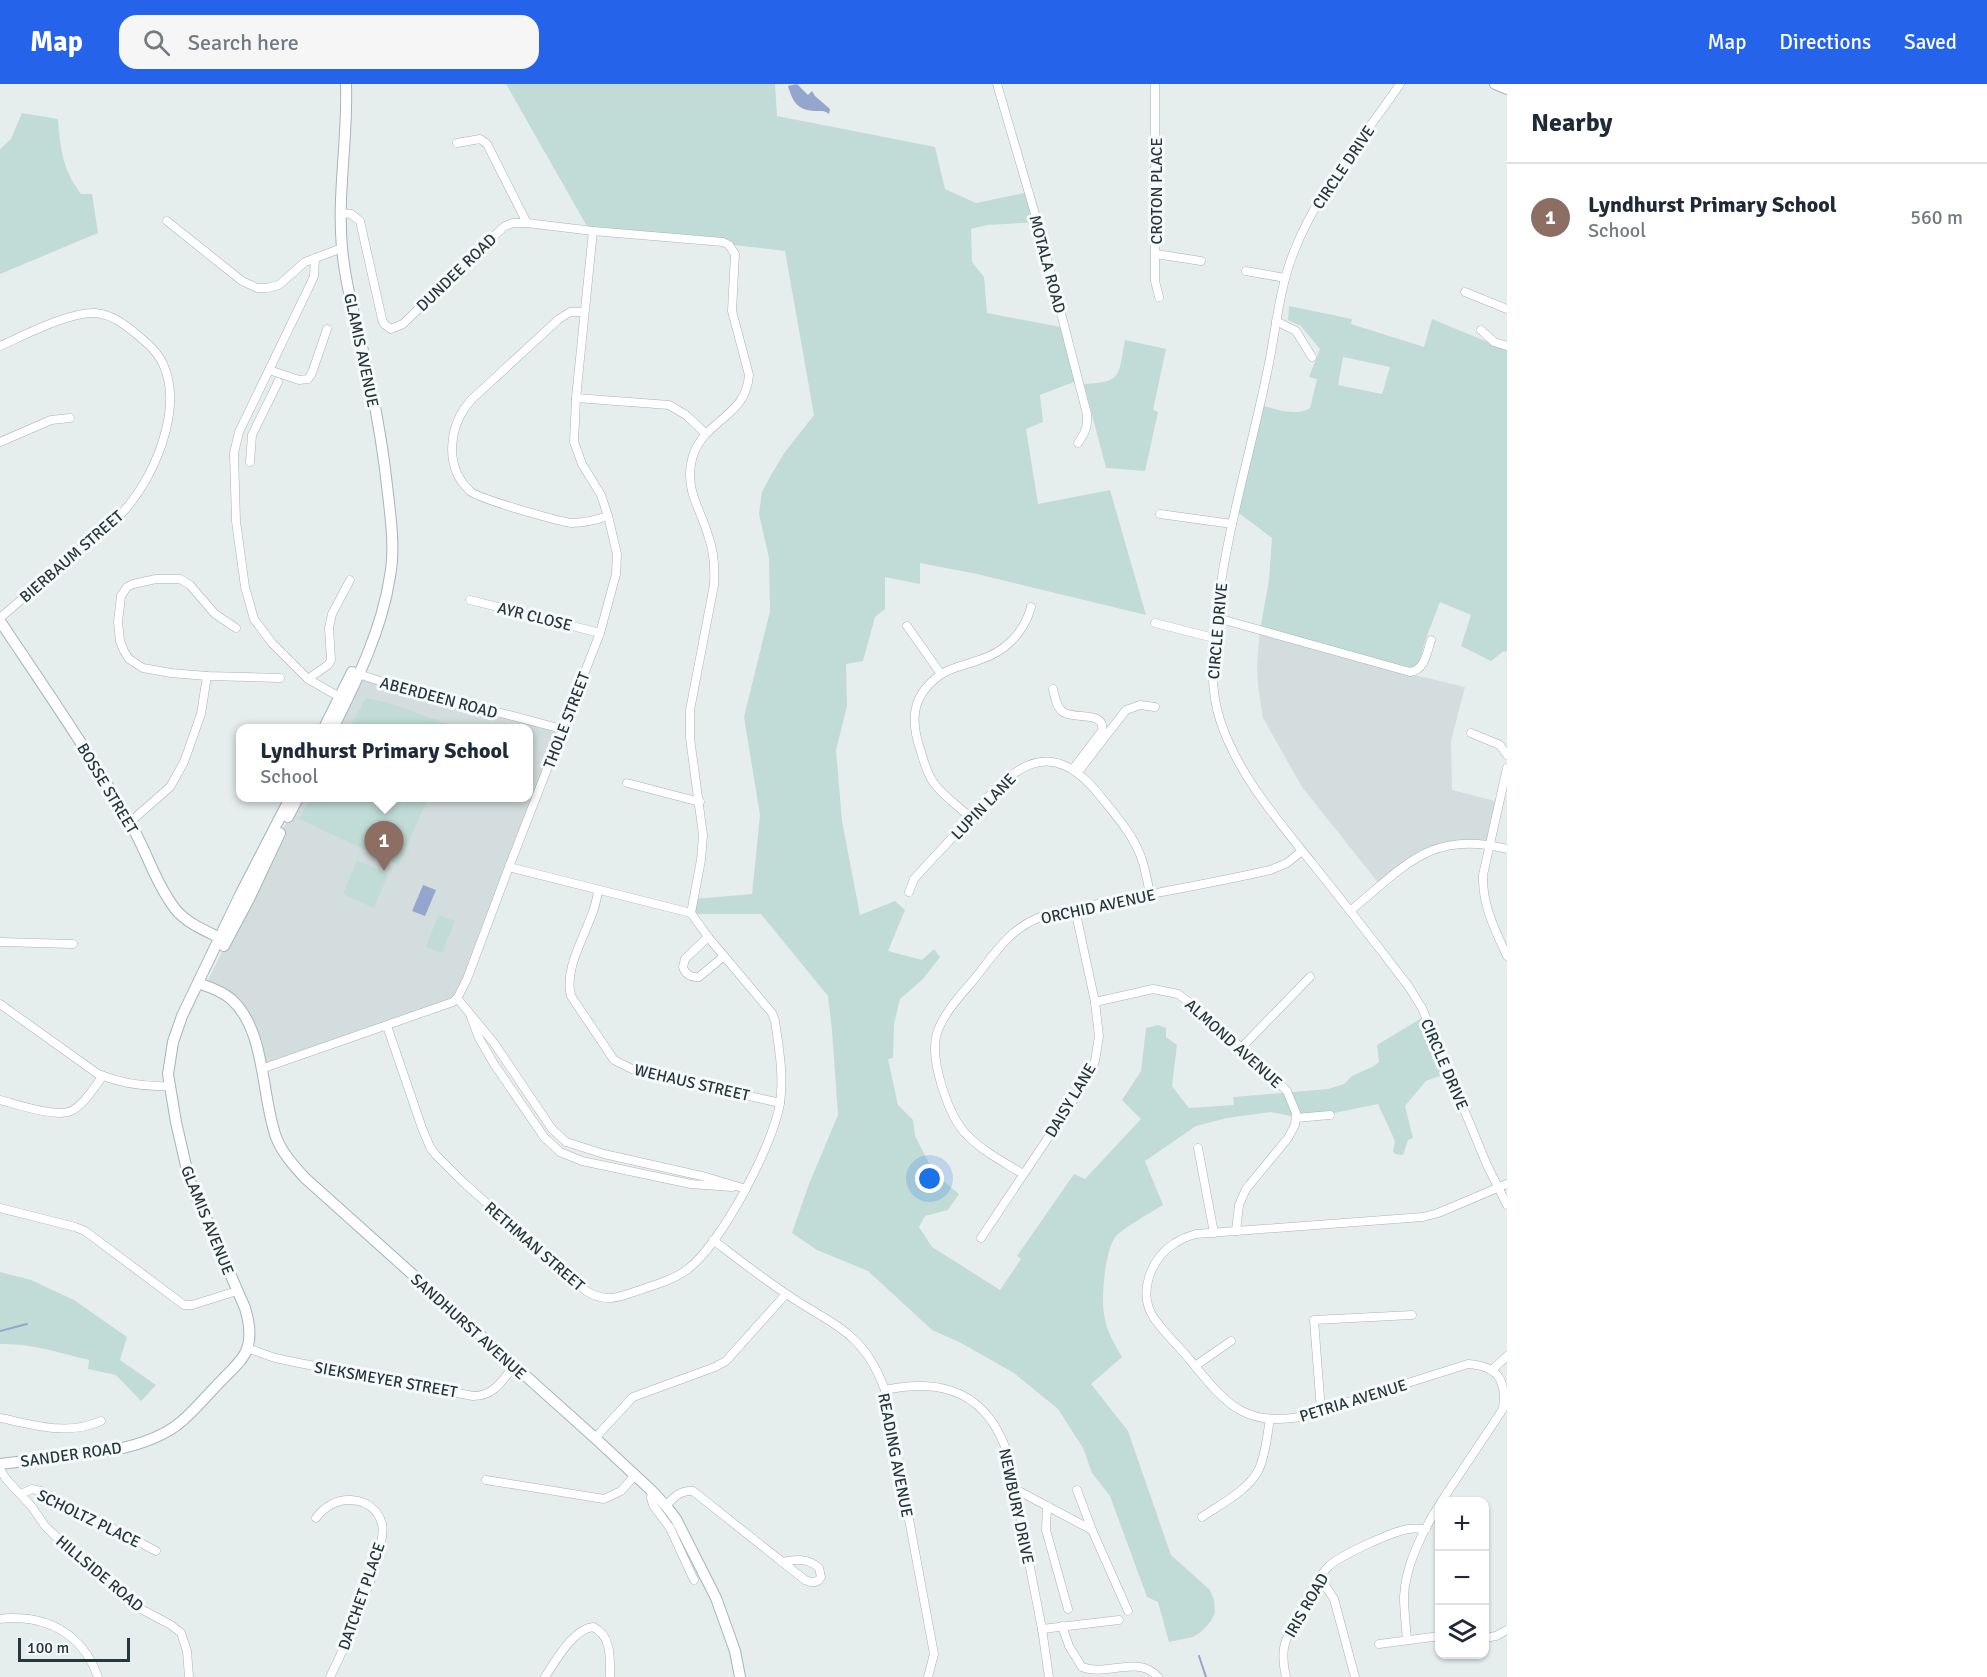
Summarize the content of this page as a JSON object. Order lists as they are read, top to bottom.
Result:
{
  "streets": {
    "main road": [
      "GLAMIS AVENUE",
      "BOSSE STREET",
      "SANDHURST AVENUE",
      "SANDER ROAD"
    ],
    "street": [
      "CIRCLE DRIVE",
      "CROTON PLACE",
      "MOTALA ROAD",
      "DUNDEE ROAD",
      "BIERBAUM STREET",
      "AYR CLOSE",
      "ABERDEEN ROAD",
      "THOLE STREET",
      "LUPIN LANE",
      "ORCHID AVENUE",
      "ALMOND AVENUE",
      "WEHAUS STREET",
      "DAISY LANE",
      "RETHMAN STREET",
      "SIEKSMEYER STREET",
      "PETRIA AVENUE",
      "READING AVENUE",
      "NEWBURY DRIVE",
      "SCHOLTZ PLACE",
      "HILLSIDE ROAD",
      "DATCHET PLACE",
      "IRIS ROAD"
    ]
  },
  "crossings": [
    ["CIRCLE DRIVE", "ORCHID AVENUE"],
    ["CIRCLE DRIVE", "PETRIA AVENUE"],
    ["DUNDEE ROAD", "GLAMIS AVENUE"],
    ["DUNDEE ROAD", "THOLE STREET"],
    ["GLAMIS AVENUE", "ABERDEEN ROAD"],
    ["GLAMIS AVENUE", "BOSSE STREET"],
    ["GLAMIS AVENUE", "SANDHURST AVENUE"],
    ["GLAMIS AVENUE", "SIEKSMEYER STREET"],
    ["GLAMIS AVENUE", "SANDER ROAD"],
    ["BIERBAUM STREET", "BOSSE STREET"],
    ["AYR CLOSE", "THOLE STREET"],
    ["ABERDEEN ROAD", "THOLE STREET"],
    ["ORCHID AVENUE", "DAISY LANE"],
    ["ALMOND AVENUE", "DAISY LANE"],
    ["WEHAUS STREET", "RETHMAN STREET"],
    ["RETHMAN STREET", "READING AVENUE"],
    ["SANDHURST AVENUE", "SIEKSMEYER STREET"],
    ["SIEKSMEYER STREET", "SANDER ROAD"],
    ["READING AVENUE", "NEWBURY DRIVE"],
    ["SCHOLTZ PLACE", "HILLSIDE ROAD"]
  ],
  "scale_bar": "100 m",
  "page": {
    "header": "Map",
    "search": "Search here",
    "nav": ["Map", "Directions", "Saved"],
    "heading": "Nearby",
    "list": [
      {
        "mark": "1",
        "name": "Lyndhurst Primary School",
        "note": "School",
        "value": "560 m"
      }
    ],
    "popup": ["Lyndhurst Primary School", "School"],
    "pins": "1",
    "map_buttons": ["+", "−"],
    "scale": "100 m"
  }
}
